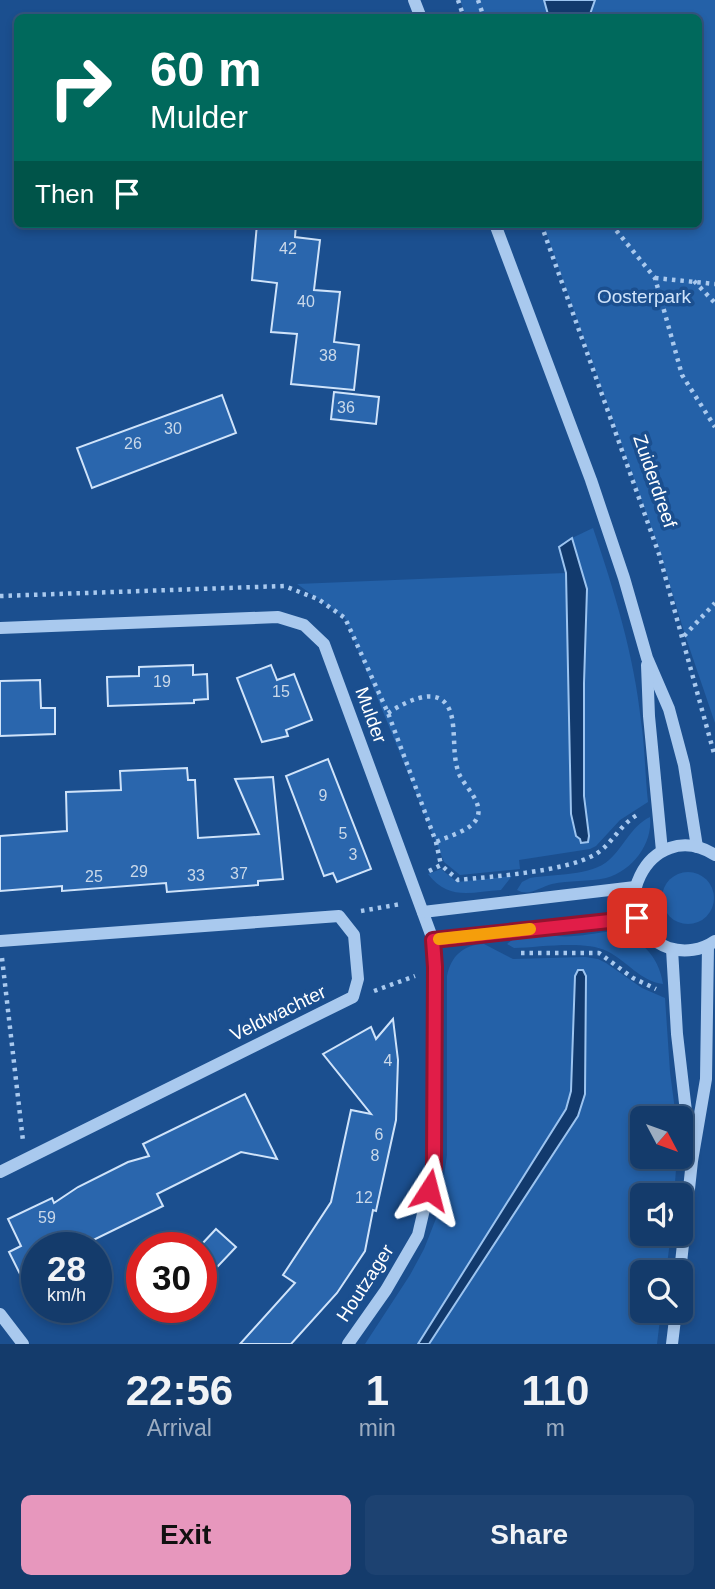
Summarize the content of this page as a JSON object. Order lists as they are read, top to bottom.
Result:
{
  "streets": {
    "street": ["Mulder", "Veldwachter", "Houtzager"],
    "path": ["Zuiderdreef"]
  },
  "crossings": [
    ["Mulder", "Houtzager"]
  ],
  "parks": ["Oosterpark"],
  "house_numbers": [
    "42",
    "40",
    "38",
    "36",
    "30",
    "26",
    "19",
    "15",
    "9",
    "5",
    "3",
    "29",
    "37",
    "33",
    "25",
    "4",
    "6",
    "8",
    "12",
    "59"
  ],
  "north": "bottom right",
  "page": {
    "turn": ["60 m", "Mulder"],
    "then": "Then",
    "speed": "28 km/h",
    "limit": "30",
    "eta": [
      "22:56",
      "Arrival",
      "1",
      "min",
      "110",
      "m"
    ],
    "buttons": ["Exit", "Share"]
  }
}
